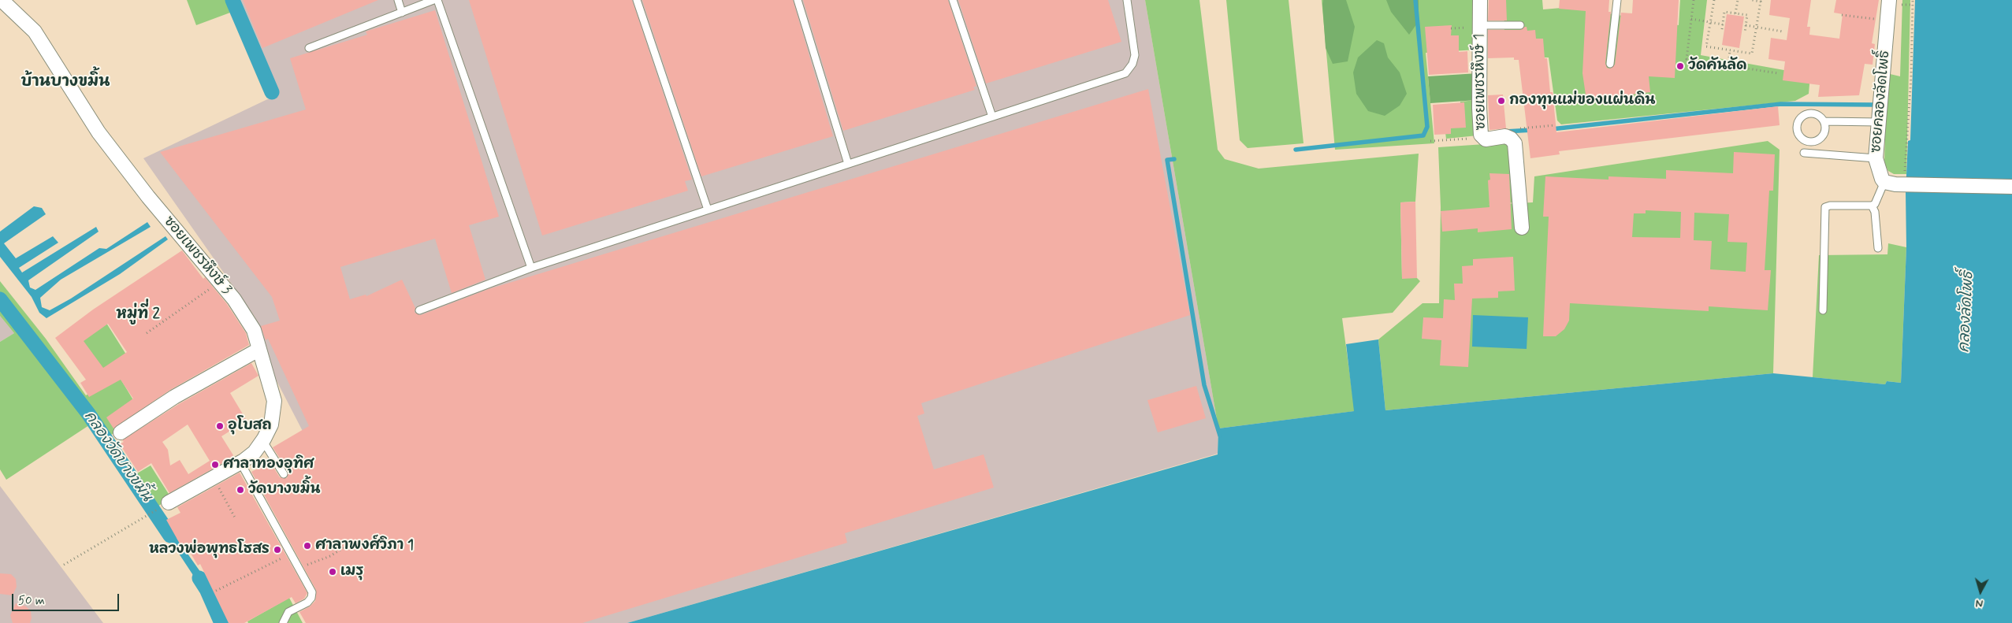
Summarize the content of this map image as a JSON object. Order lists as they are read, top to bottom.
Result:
{
  "streets": {
    "street": ["ซอยเพชรหึงษ์ 1", "ซอยคลองลัดโพธิ์", "ซอยเพชรหึงษ์ 3"]
  },
  "districts": ["บ้านบางขมิ้น", "หมู่ที่ 2"],
  "water": ["คลองลัดโพธิ์", "คลองวัดบางขมิ้น"],
  "places": [
    "วัดคันลัด",
    "กองทุนแม่ของแผ่นดิน",
    "อุโบสถ",
    "ศาลาทองอุทิศ",
    "วัดบางขมิ้น",
    "ศาลาพงศ์วิภา 1",
    "หลวงพ่อพุทธโธสร",
    "เมรุ"
  ],
  "scale_bar": "50 m",
  "north": "bottom"
}
